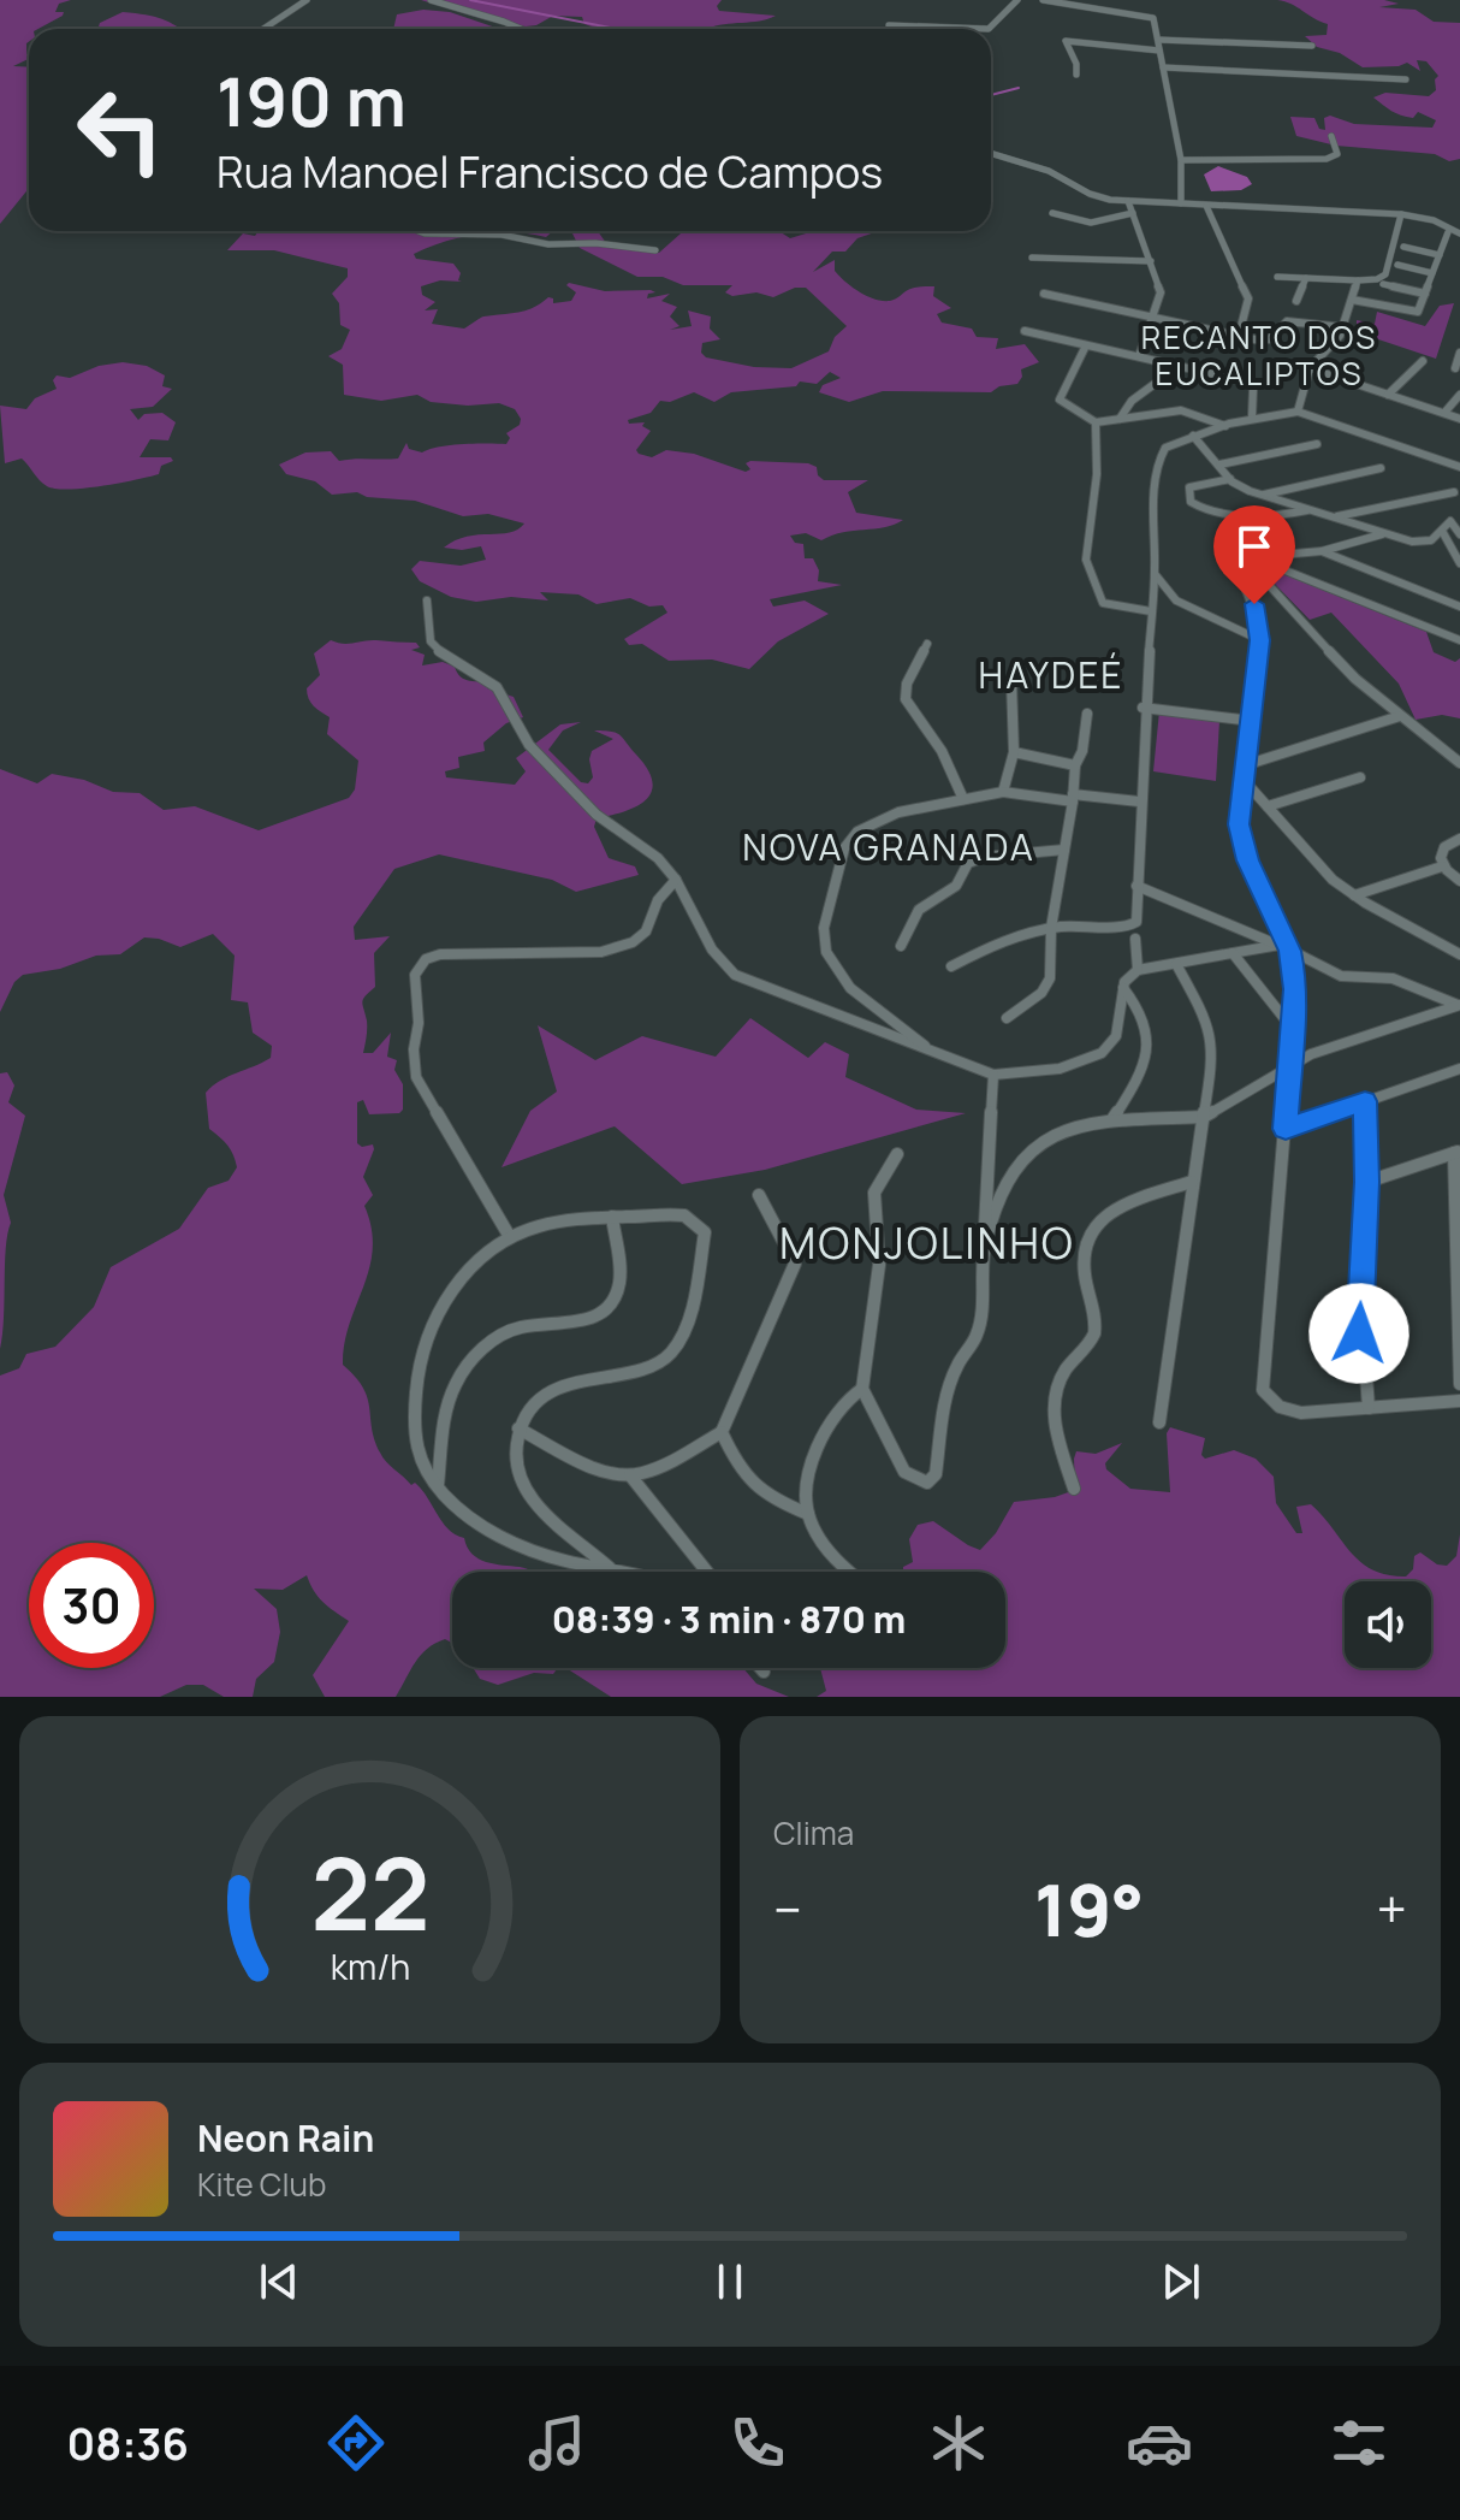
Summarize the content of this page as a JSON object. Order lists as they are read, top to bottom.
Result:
{
  "districts": [
    "RECANTO DOS EUCALIPTOS",
    "HAYDEÉ",
    "NOVA GRANADA",
    "MONJOLINHO"
  ],
  "page": {
    "turn": ["190 m", "Rua Manoel Francisco de Campos"],
    "limit": "30",
    "trip": "08:39 · 3 min · 870 m",
    "tile": "Clima",
    "heat": ["−", "19°", "+"],
    "song": ["Neon Rain", "Kite Club"],
    "tabs": "08:36",
    "gauge": ["22", "km/h"]
  }
}
